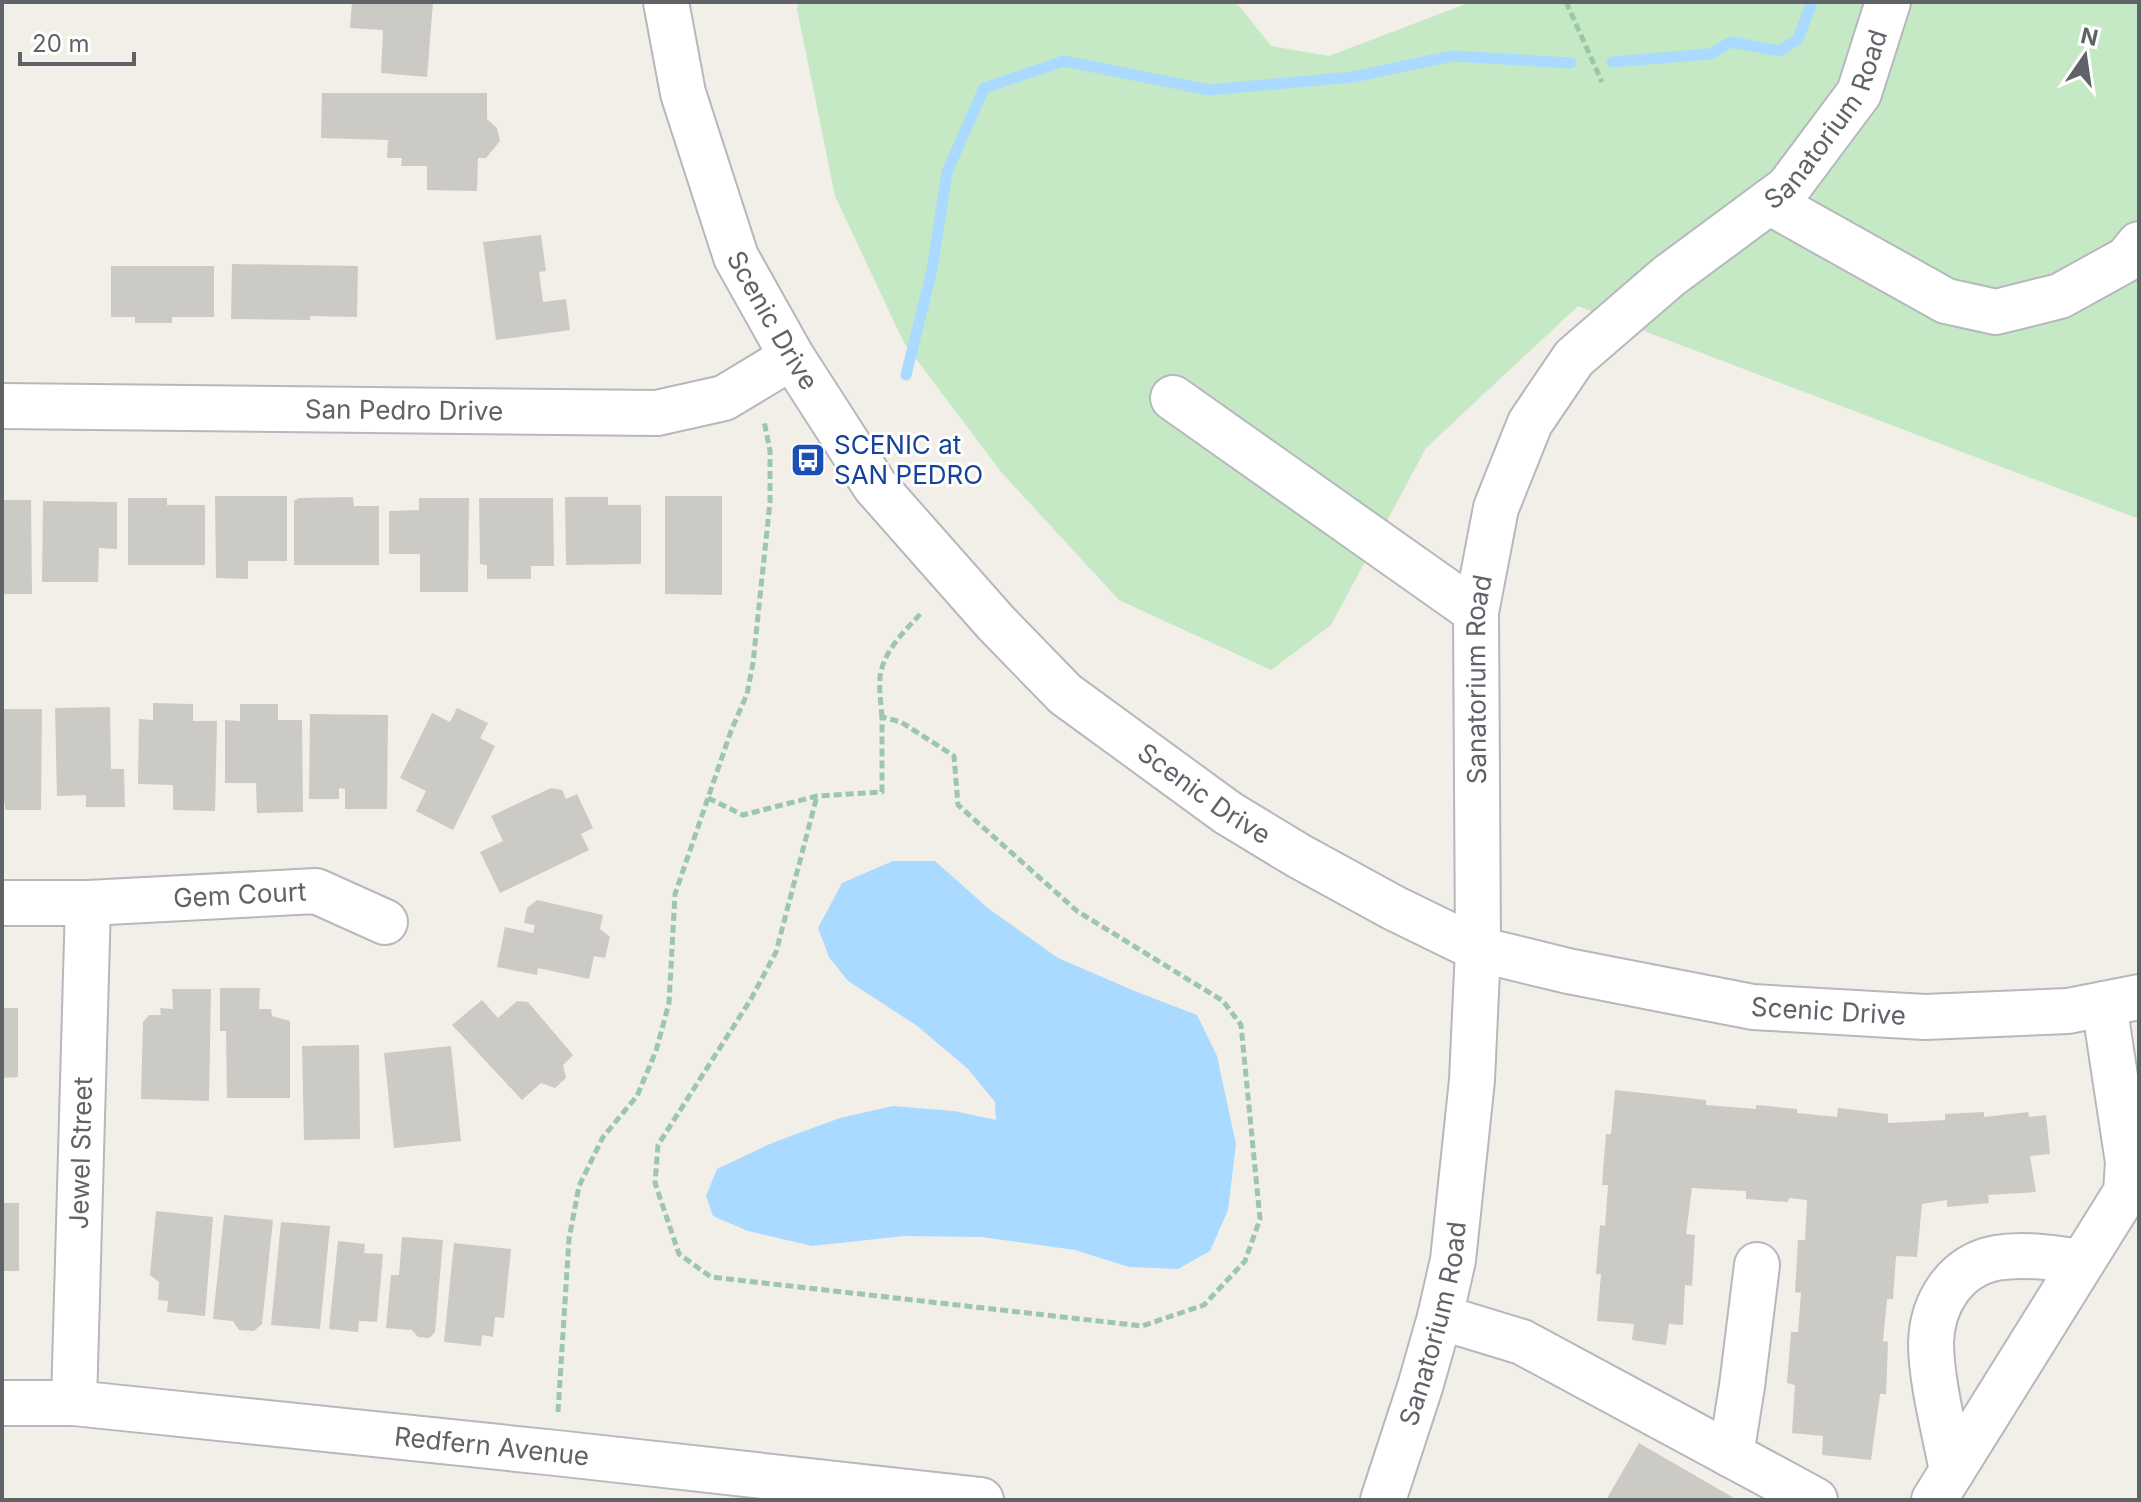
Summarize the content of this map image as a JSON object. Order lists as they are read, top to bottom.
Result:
{
  "streets": {
    "street": [
      "Sanatorium Road",
      "Scenic Drive",
      "San Pedro Drive",
      "Gem Court",
      "Jewel Street",
      "Redfern Avenue"
    ]
  },
  "crossings": [
    ["Sanatorium Road", "Scenic Drive"],
    ["Scenic Drive", "San Pedro Drive"],
    ["Gem Court", "Jewel Street"],
    ["Jewel Street", "Redfern Avenue"]
  ],
  "places": {
    "bus stop": ["SCENIC at SAN PEDRO"]
  },
  "scale_bar": "20 m",
  "north": "top"
}
